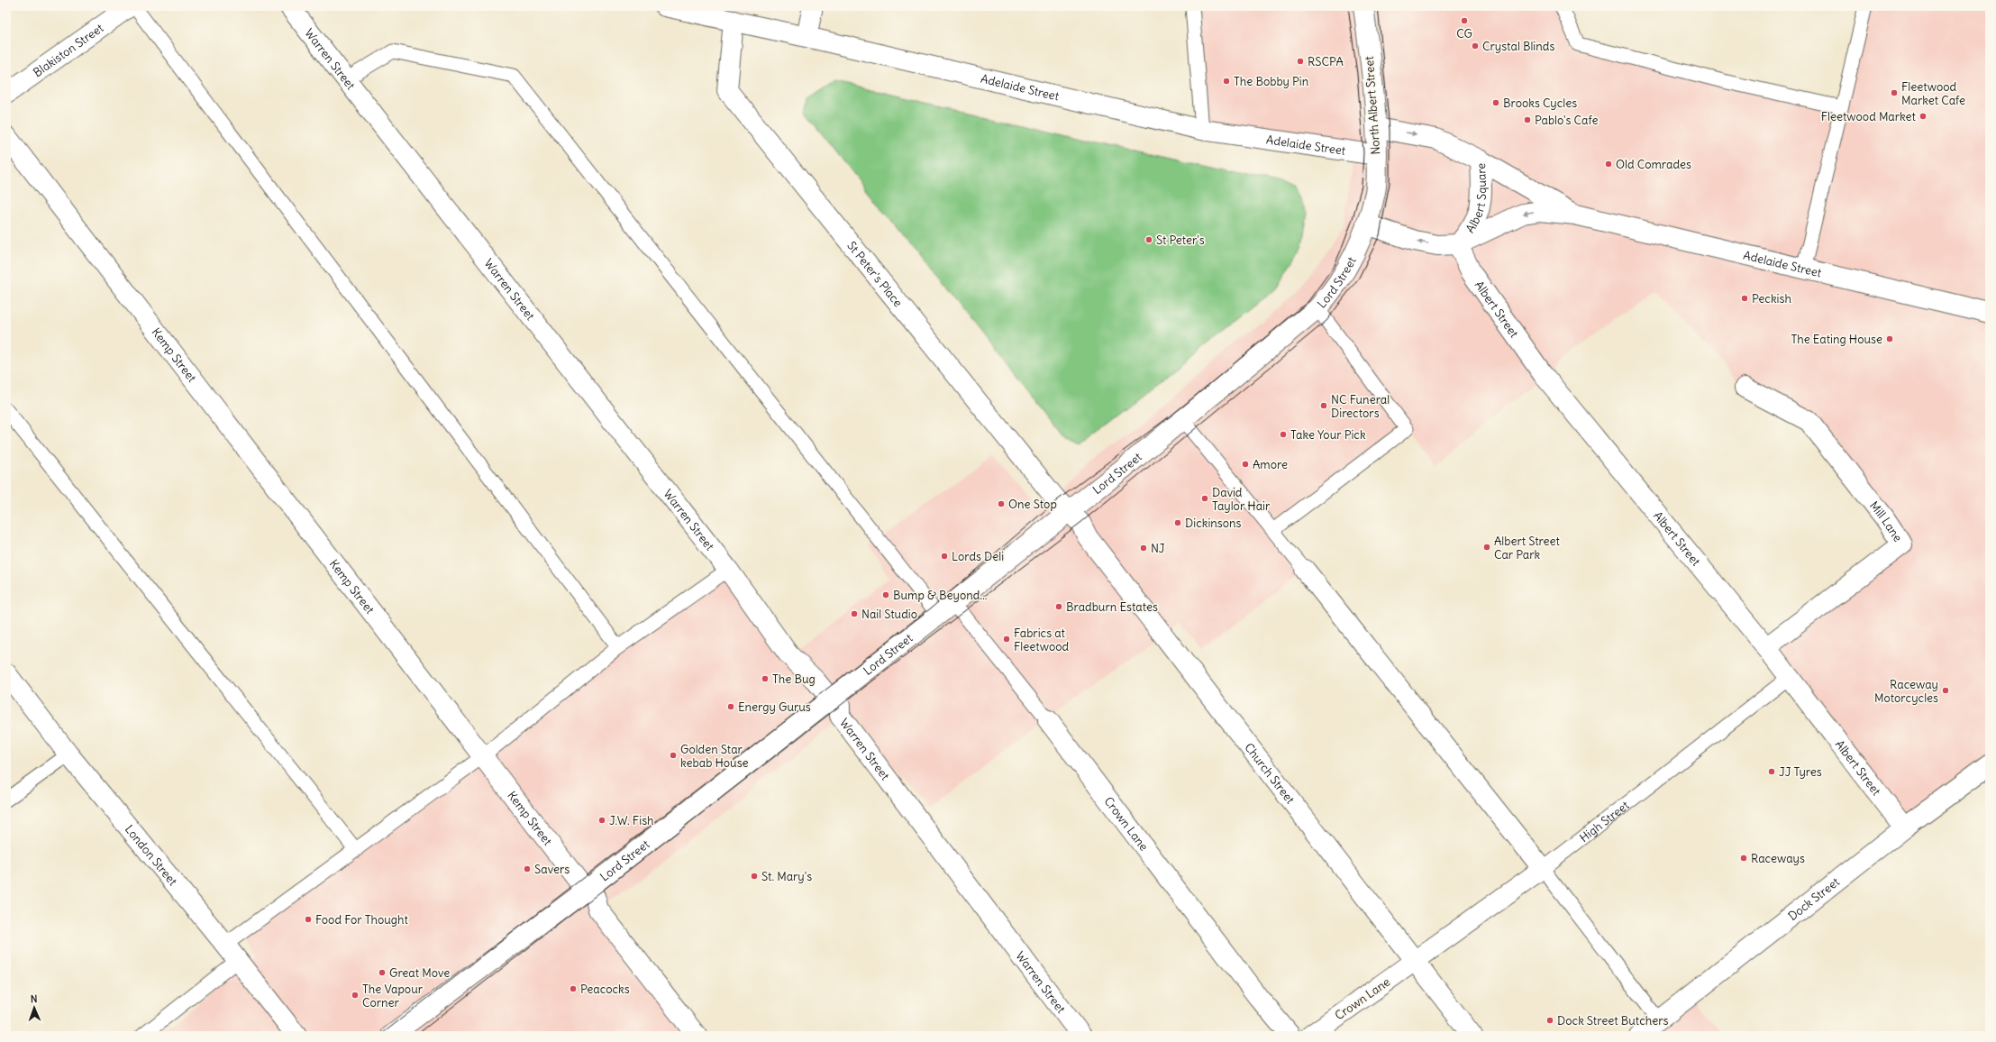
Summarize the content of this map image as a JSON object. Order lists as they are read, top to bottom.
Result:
{
  "streets": {
    "street": [
      "Blakiston Street",
      "Warren Street",
      "Adelaide Street",
      "North Albert Street",
      "Albert Square",
      "St Peter's Place",
      "Lord Street",
      "Albert Street",
      "Kemp Street",
      "Mill Lane",
      "Church Street",
      "High Street",
      "Crown Lane",
      "London Street",
      "Dock Street"
    ]
  },
  "crossings": [
    ["Warren Street", "Lord Street"],
    ["Warren Street", "Crown Lane"],
    ["Adelaide Street", "North Albert Street"],
    ["Adelaide Street", "Albert Square"],
    ["Adelaide Street", "St Peter's Place"],
    ["Adelaide Street", "Albert Street"],
    ["North Albert Street", "Albert Square"],
    ["North Albert Street", "Lord Street"],
    ["Albert Square", "Lord Street"],
    ["Albert Square", "Albert Street"],
    ["St Peter's Place", "Lord Street"],
    ["St Peter's Place", "Church Street"],
    ["Lord Street", "Kemp Street"],
    ["Lord Street", "Church Street"],
    ["Lord Street", "Crown Lane"],
    ["Albert Street", "Mill Lane"],
    ["Albert Street", "High Street"],
    ["Albert Street", "Dock Street"],
    ["Church Street", "High Street"],
    ["Church Street", "Crown Lane"],
    ["High Street", "Crown Lane"]
  ],
  "places": [
    "CG",
    "Crystal Blinds",
    "RSCPA",
    "The Bobby Pin",
    "Fleetwood Market Cafe",
    "Brooks Cycles",
    "Fleetwood Market",
    "Pablo's Cafe",
    "Old Comrades",
    "St Peter's",
    "Peckish",
    "The Eating House",
    "NC Funeral Directors",
    "Take Your Pick",
    "Amore",
    "David Taylor Hair",
    "One Stop",
    "Dickinsons",
    "Albert Street Car Park",
    "NJ",
    "Lords Deli",
    "Bump & Beyond...",
    "Bradburn Estates",
    "Nail Studio",
    "Fabrics at Fleetwood",
    "The Bug",
    "Raceway Motorcycles",
    "Energy Gurus",
    "Golden Star kebab House",
    "JJ Tyres",
    "J.W. Fish",
    "Raceways",
    "Savers",
    "St. Mary's",
    "Food For Thought",
    "Great Move",
    "Peacocks",
    "The Vapour Corner",
    "Dock Street Butchers"
  ],
  "north": "top"
}
